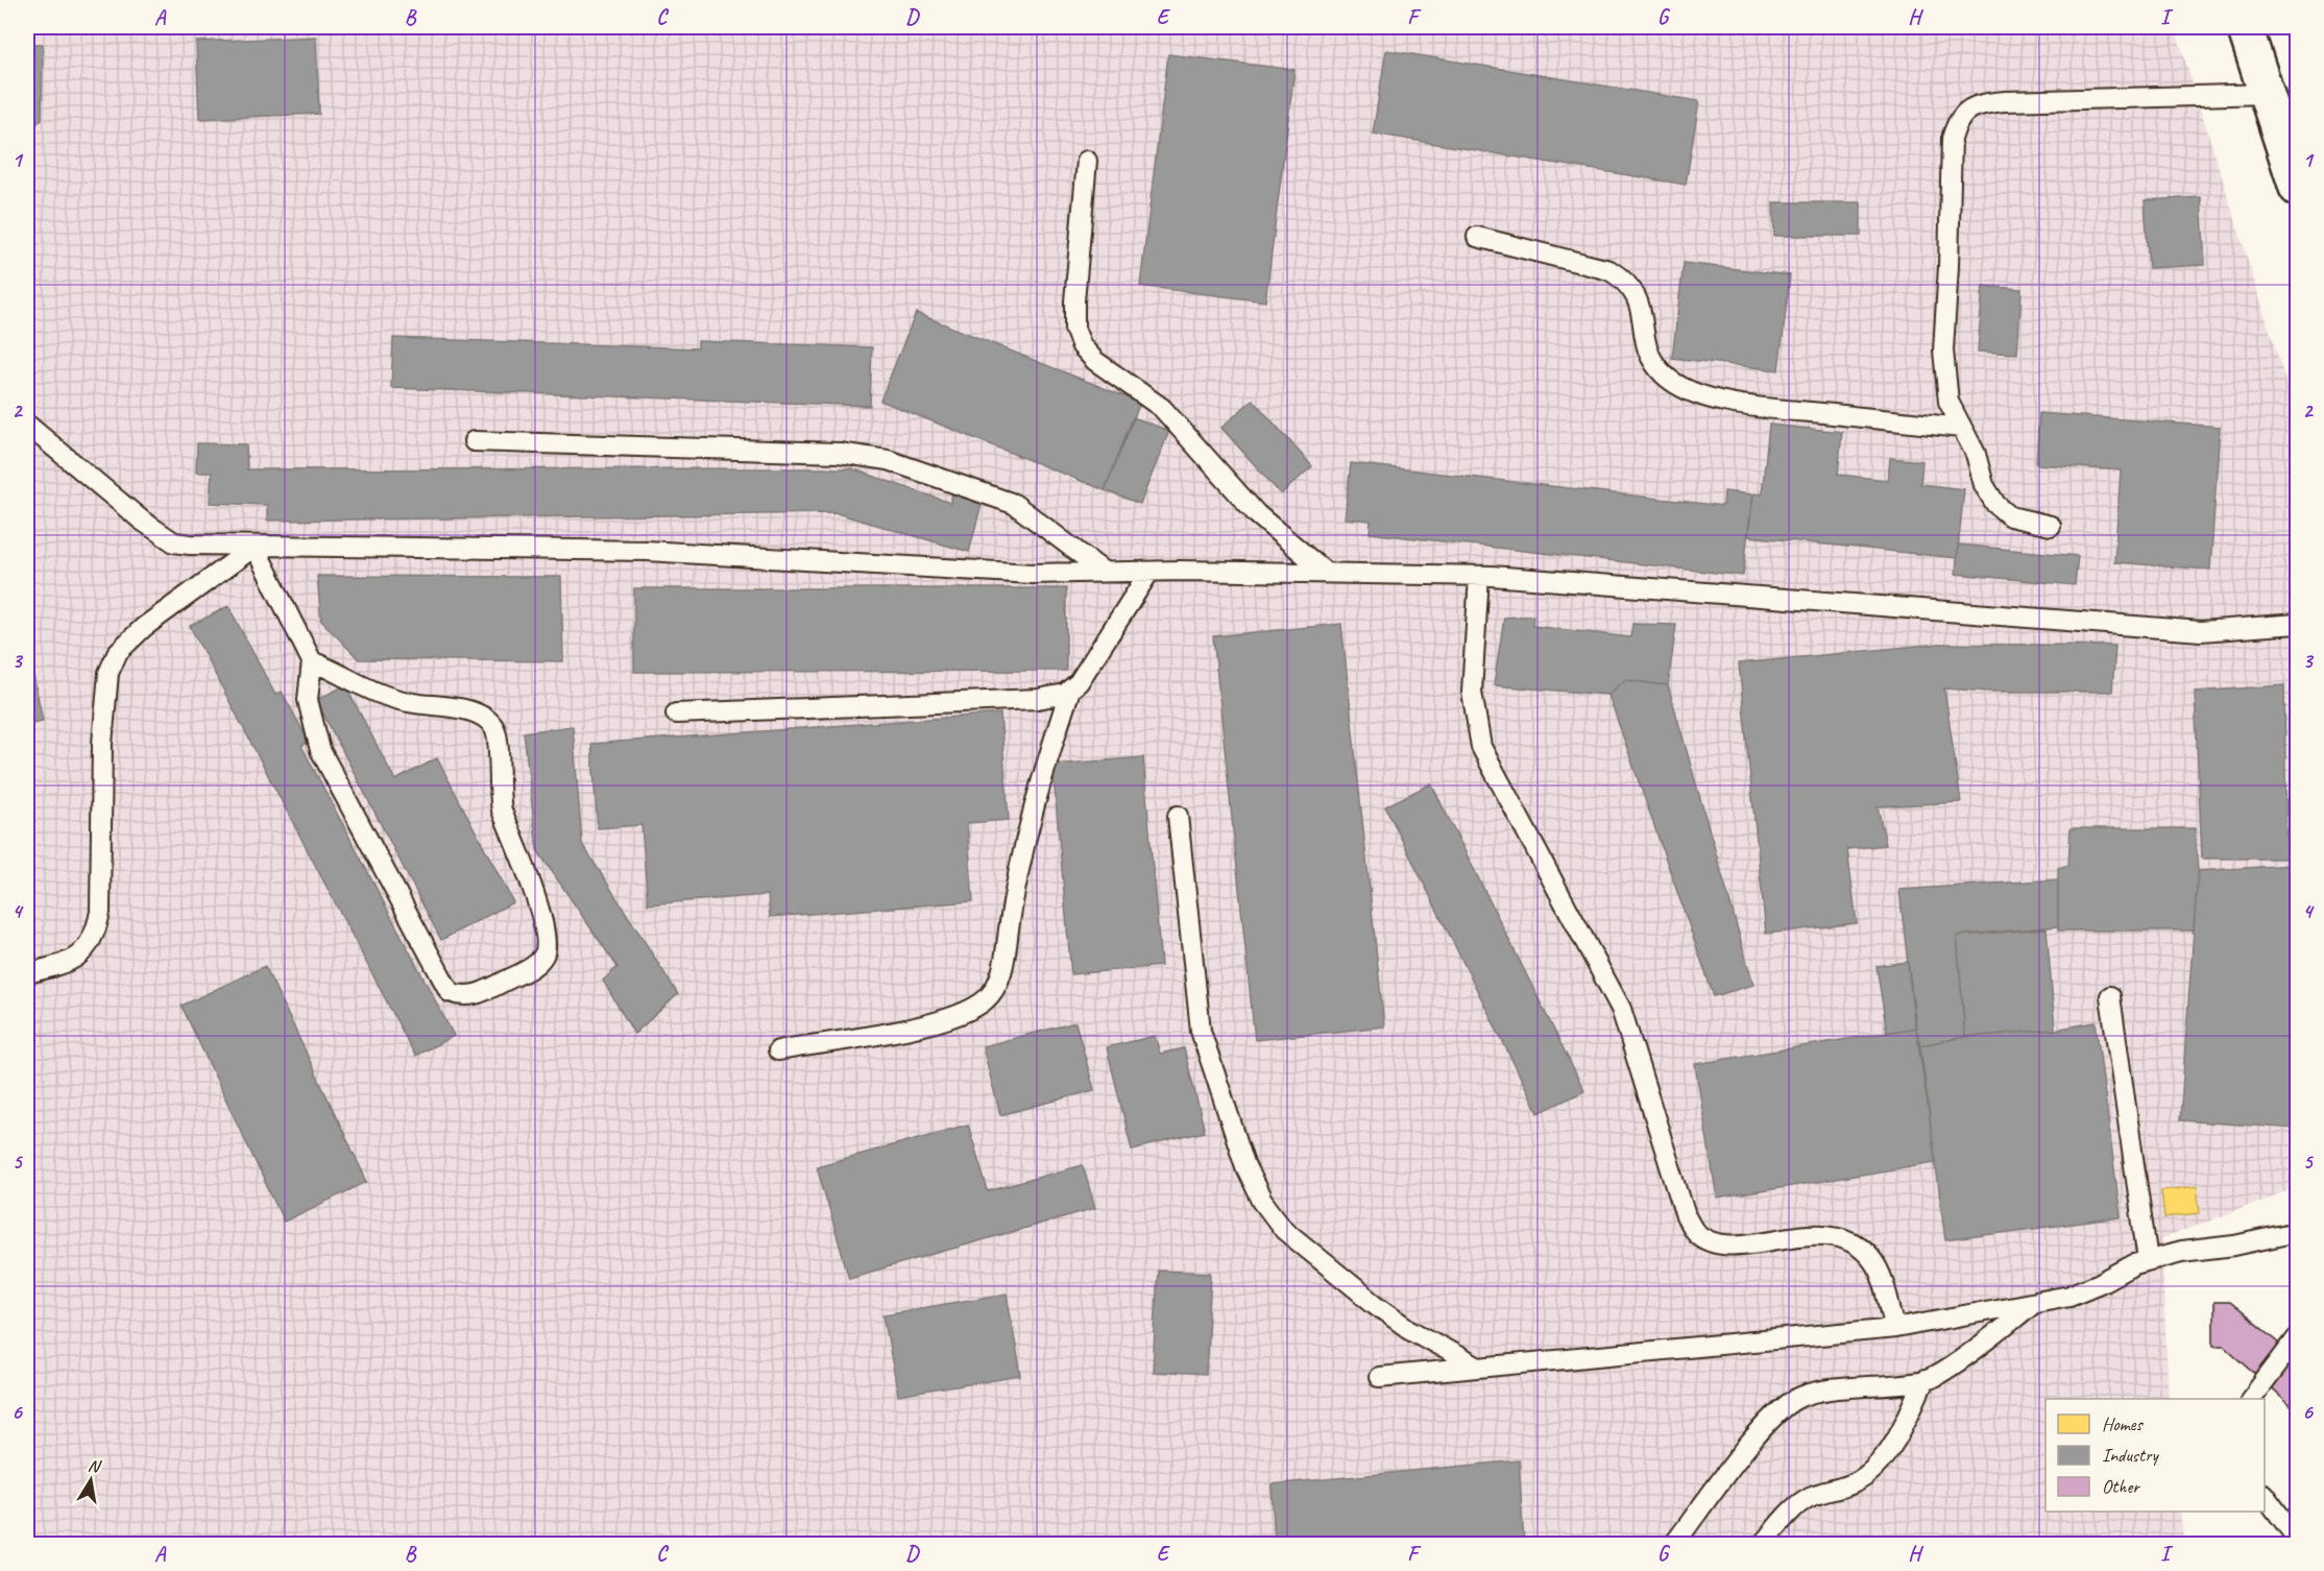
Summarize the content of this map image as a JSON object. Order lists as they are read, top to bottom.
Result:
{
  "legend": ["Homes", "Industry", "Other"],
  "north": "top",
  "grid": {
    "columns": [
      "A",
      "B",
      "C",
      "D",
      "E",
      "F",
      "G",
      "H",
      "I"
    ],
    "rows": [
      "1",
      "2",
      "3",
      "4",
      "5",
      "6"
    ]
  }
}
